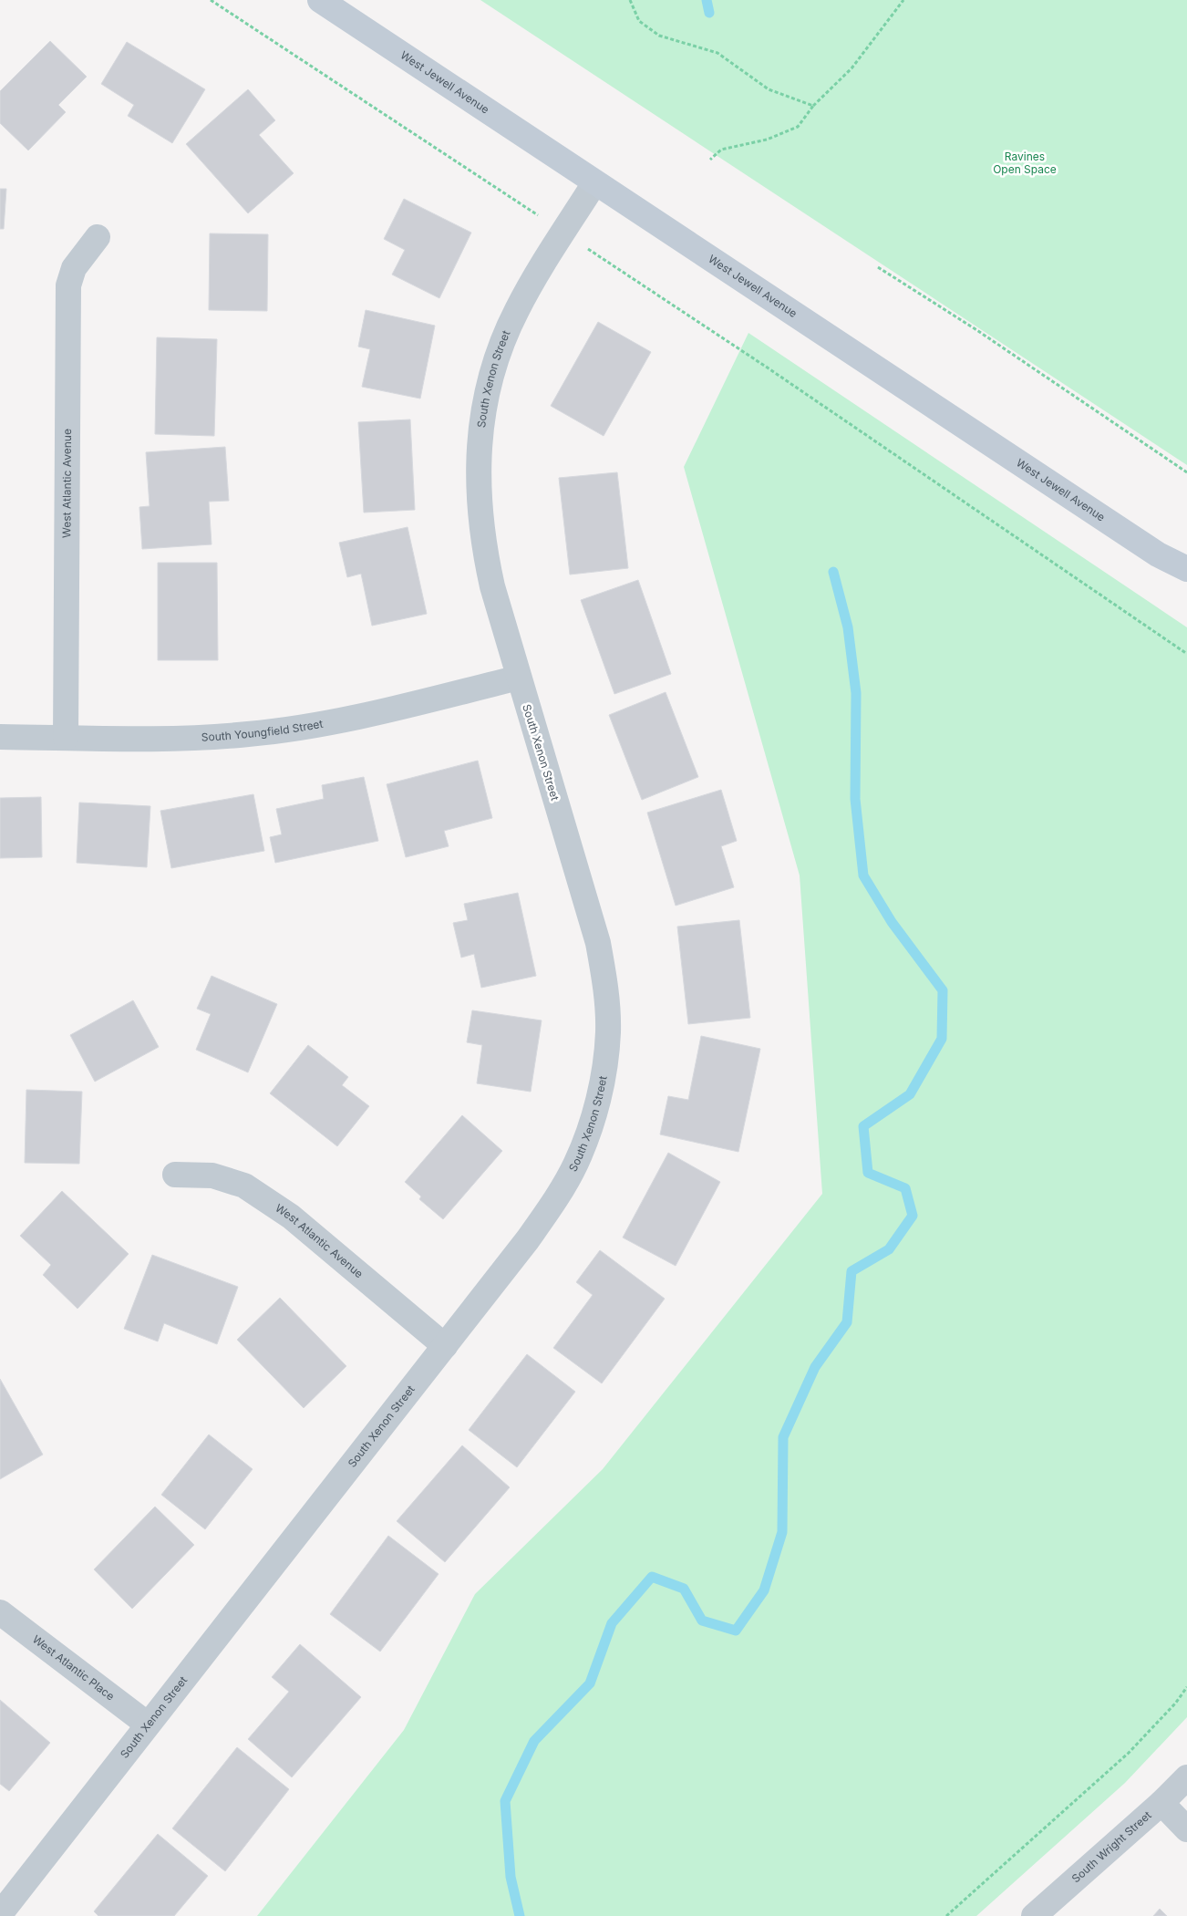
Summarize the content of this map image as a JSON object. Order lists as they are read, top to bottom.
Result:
{
  "streets": {
    "main road": ["West Jewell Avenue"],
    "street": [
      "South Xenon Street",
      "West Atlantic Avenue",
      "South Youngfield Street",
      "West Atlantic Place",
      "South Wright Street"
    ]
  },
  "crossings": [
    ["West Jewell Avenue", "South Xenon Street"],
    ["South Xenon Street", "West Atlantic Avenue"],
    ["South Xenon Street", "South Youngfield Street"],
    ["South Xenon Street", "West Atlantic Place"],
    ["West Atlantic Avenue", "South Youngfield Street"]
  ],
  "parks": ["Ravines Open Space"]
}
